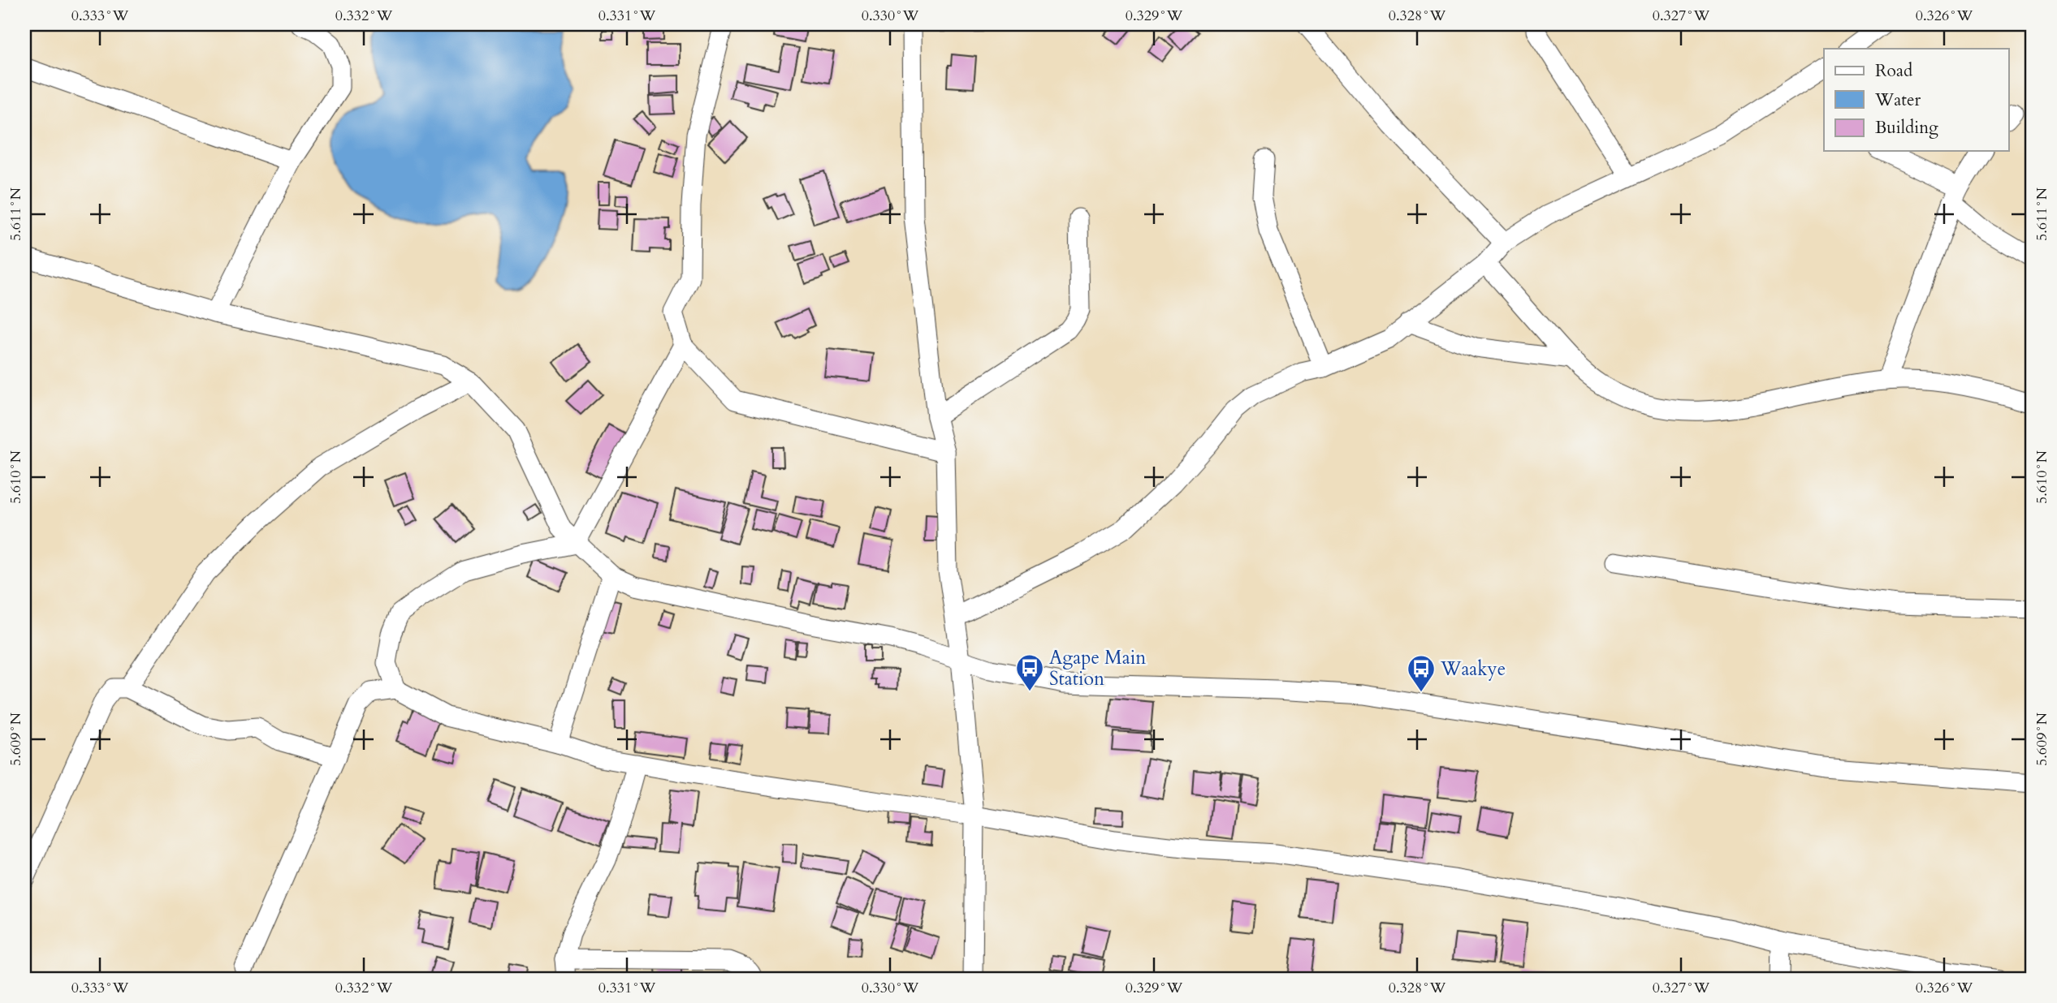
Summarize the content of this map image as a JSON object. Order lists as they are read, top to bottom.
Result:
{
  "places": {
    "bus stop": ["Agape Main Station", "Waakye"]
  },
  "legend": ["Road", "Water", "Building"],
  "coordinates": [
    "0.333°W",
    "0.332°W",
    "0.331°W",
    "0.330°W",
    "0.329°W",
    "0.328°W",
    "0.327°W",
    "0.326°W",
    "5.611°N",
    "5.610°N",
    "5.609°N"
  ]
}
